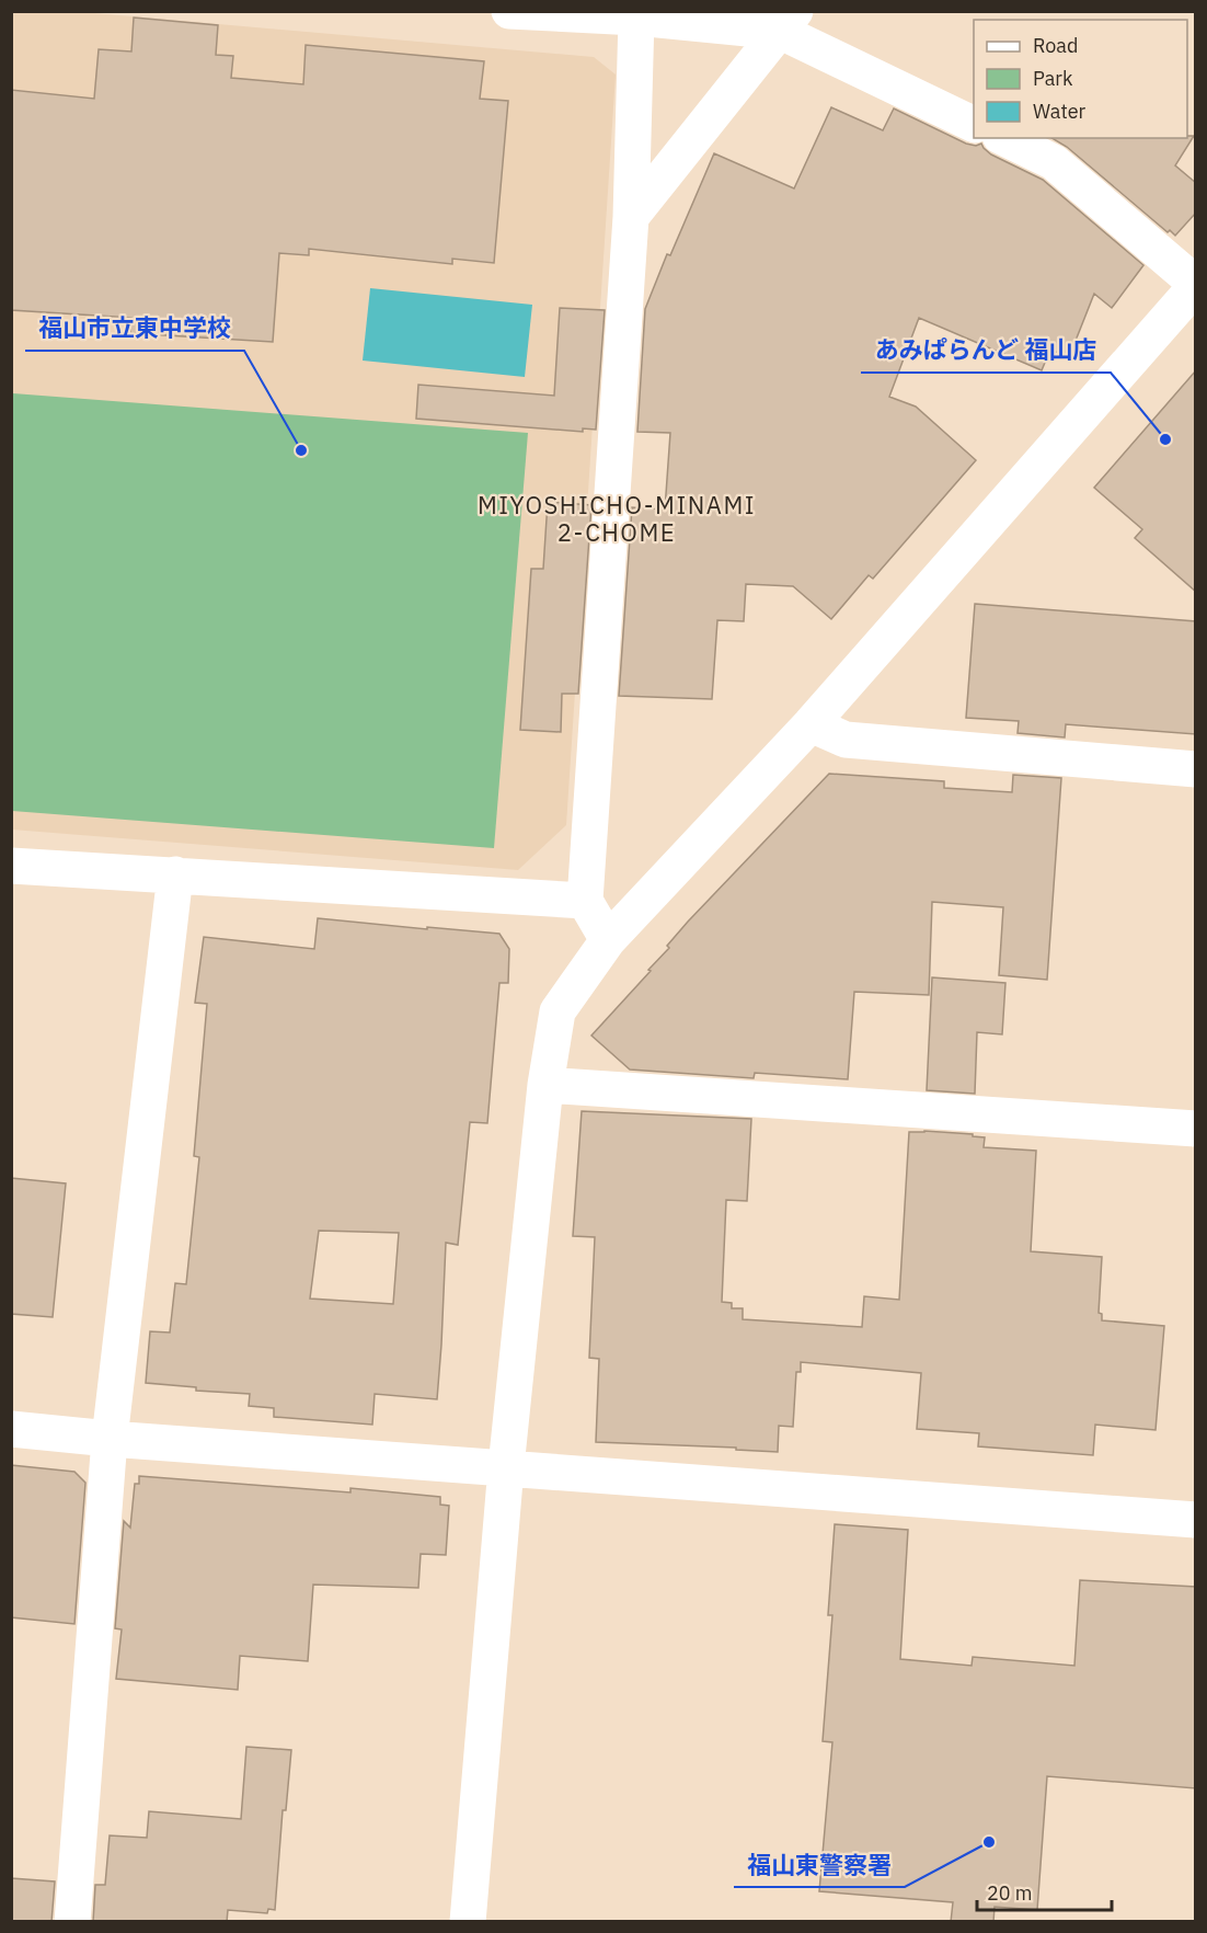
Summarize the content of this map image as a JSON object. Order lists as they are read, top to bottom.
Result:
{
  "districts": ["MIYOSHICHO-MINAMI 2-CHOME"],
  "places": ["あみぱらんど 福山店", "福山市立東中学校", "福山東警察署"],
  "legend": ["Road", "Park", "Water"],
  "scale_bar": "20 m"
}
